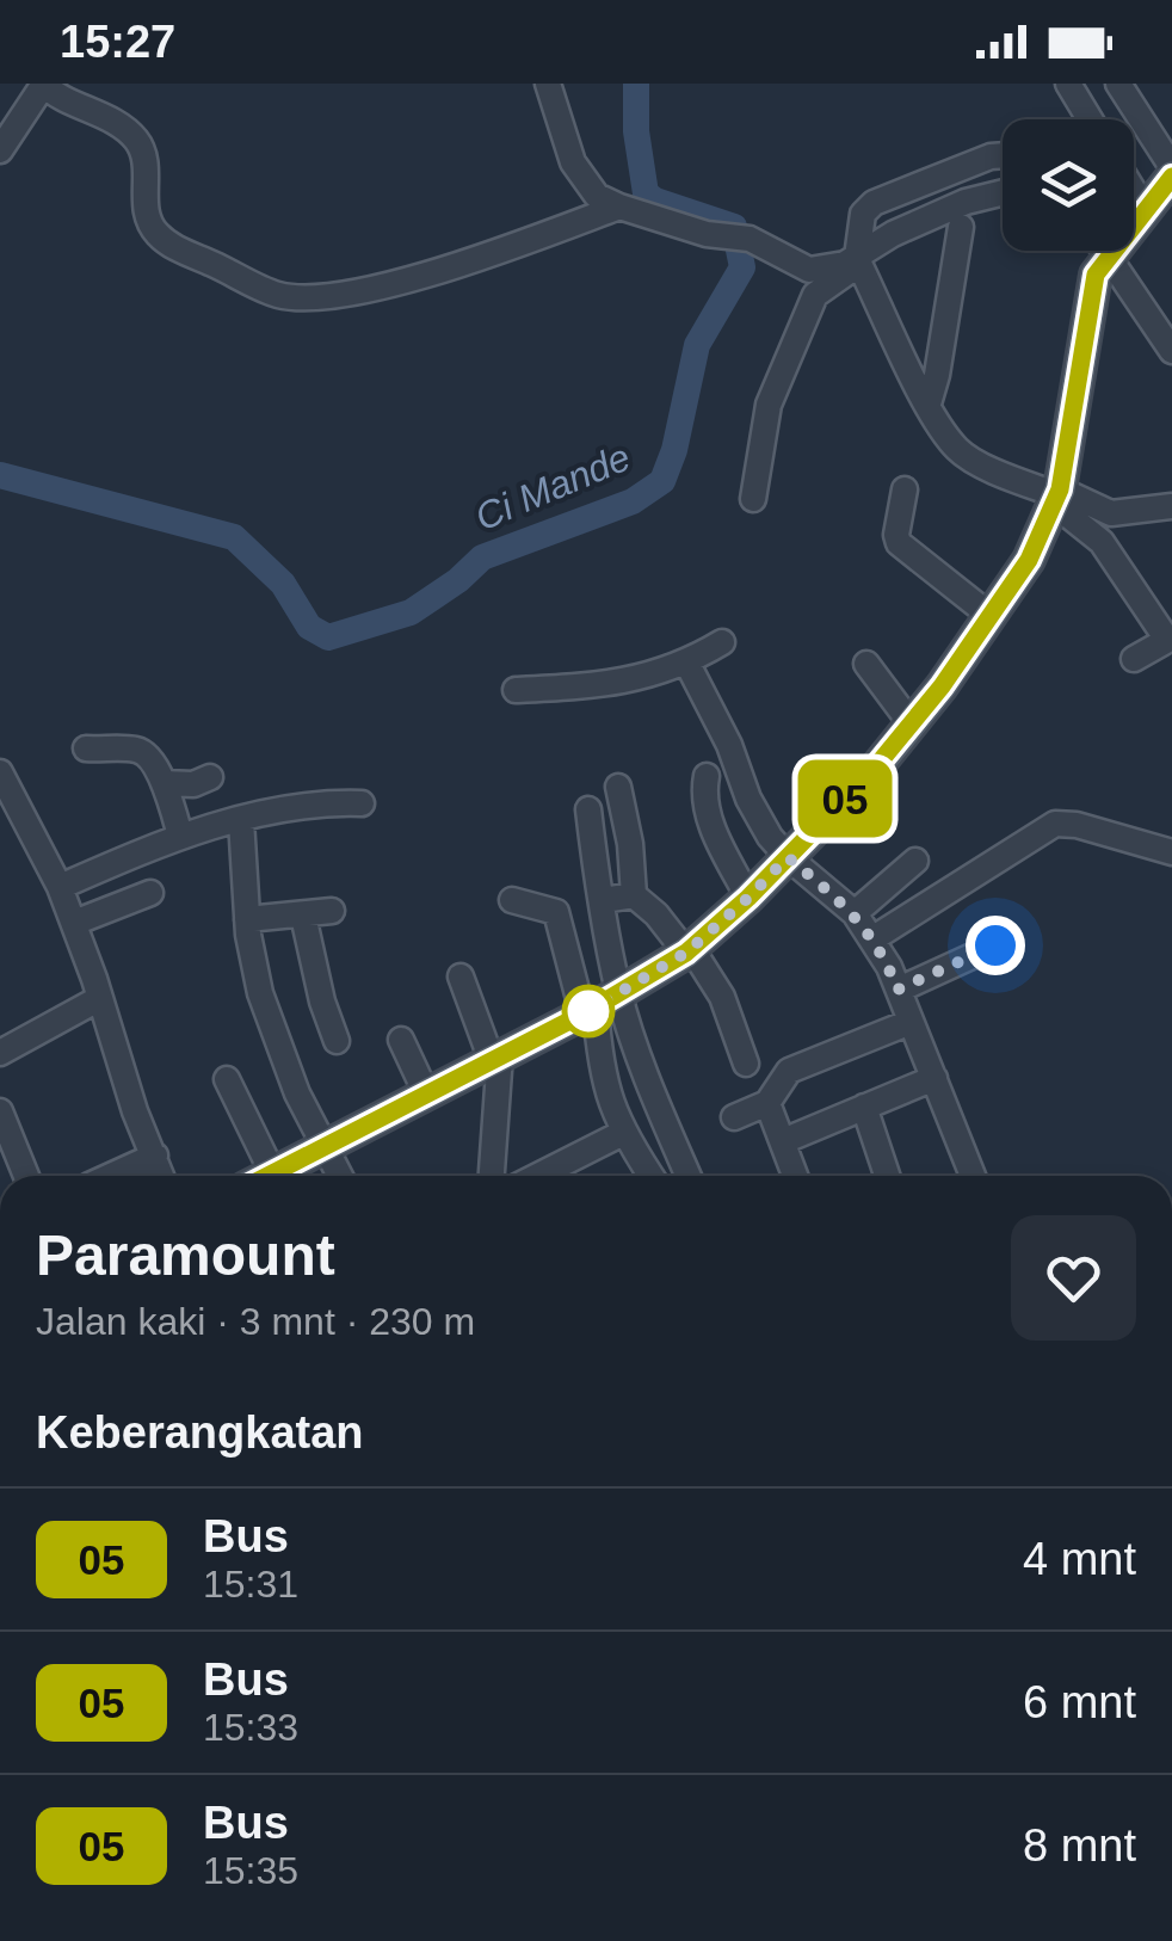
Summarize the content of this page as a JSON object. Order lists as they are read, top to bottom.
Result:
{
  "water": ["Ci Mande"],
  "lines": ["bus line 05"],
  "page": {
    "status": "15:27",
    "on_map": "05",
    "heading": [
      ["Paramount", "Jalan kaki · 3 mnt · 230 m"],
      "Keberangkatan"
    ],
    "list": [
      {
        "mark": "05",
        "name": "Bus",
        "note": "15:31",
        "value": "4 mnt"
      },
      {
        "mark": "05",
        "name": "Bus",
        "note": "15:33",
        "value": "6 mnt"
      },
      {
        "mark": "05",
        "name": "Bus",
        "note": "15:35",
        "value": "8 mnt"
      }
    ]
  }
}
